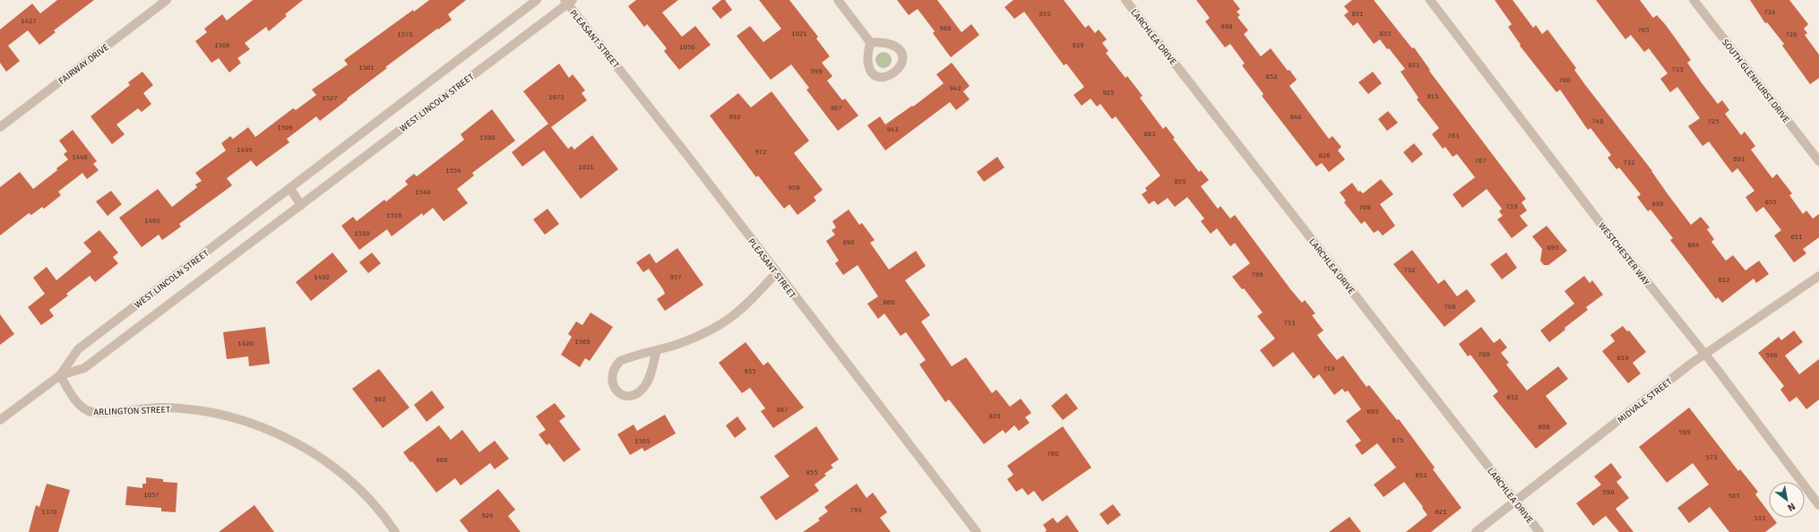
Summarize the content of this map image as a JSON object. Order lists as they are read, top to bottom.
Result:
{
  "streets": {
    "street": [
      "LARCHLEA DRIVE",
      "PLEASANT STREET",
      "FAIRWAY DRIVE",
      "SOUTH GLENHURST DRIVE",
      "WEST LINCOLN STREET",
      "WESTCHESTER WAY",
      "MIDVALE STREET",
      "ARLINGTON STREET"
    ]
  },
  "crossings": [
    ["LARCHLEA DRIVE", "MIDVALE STREET"],
    ["PLEASANT STREET", "WEST LINCOLN STREET"],
    ["WEST LINCOLN STREET", "ARLINGTON STREET"],
    ["WESTCHESTER WAY", "MIDVALE STREET"]
  ],
  "house_numbers": [
    "734",
    "955",
    "851",
    "1427",
    "898",
    "968",
    "765",
    "1021",
    "835",
    "1573",
    "720",
    "1506",
    "939",
    "1050",
    "821",
    "1561",
    "733",
    "999",
    "852",
    "760",
    "942",
    "925",
    "811",
    "1073",
    "1527",
    "967",
    "992",
    "840",
    "748",
    "725",
    "1509",
    "943",
    "883",
    "783",
    "1580",
    "1495",
    "972",
    "826",
    "1448",
    "691",
    "767",
    "732",
    "1021",
    "1554",
    "855",
    "958",
    "1540",
    "655",
    "698",
    "739",
    "768",
    "1516",
    "1463",
    "1510",
    "611",
    "890",
    "664",
    "695",
    "732",
    "799",
    "1492",
    "957",
    "612",
    "860",
    "708",
    "753",
    "1569",
    "1420",
    "700",
    "596",
    "619",
    "719",
    "935",
    "632",
    "992",
    "867",
    "695",
    "820",
    "608",
    "599",
    "675",
    "1505",
    "760",
    "573",
    "968",
    "855",
    "653",
    "590",
    "1057",
    "565",
    "793",
    "1370",
    "621",
    "924",
    "531"
  ],
  "north": "bottom right"
}
